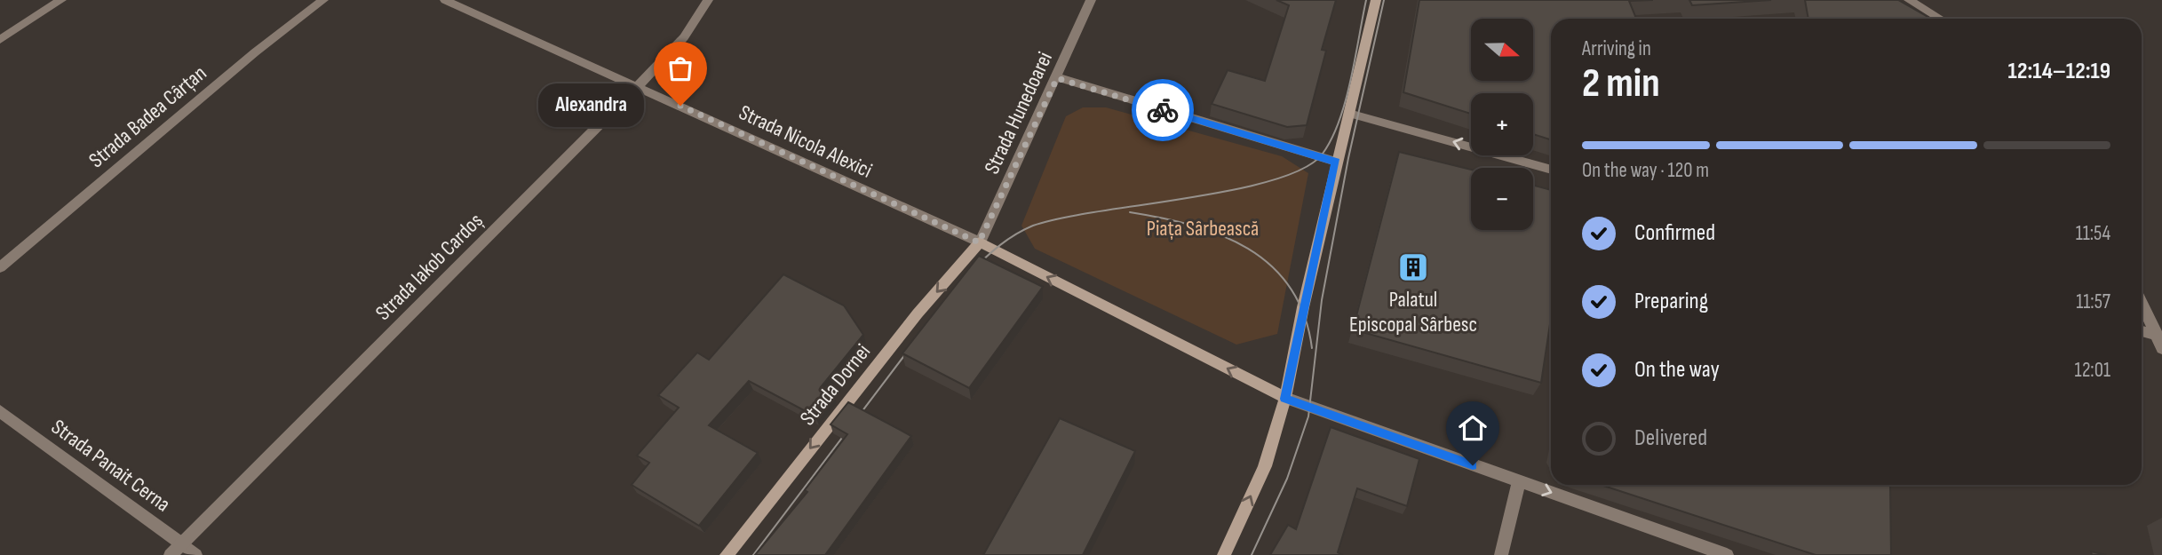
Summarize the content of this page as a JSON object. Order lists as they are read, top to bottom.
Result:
{
  "streets": {
    "main road": ["Strada Dornei"],
    "street": [
      "Strada Hunedoarei",
      "Strada Badea Cârțan",
      "Strada Nicola Alexici",
      "Strada Iakob Cardoș",
      "Strada Panait Cerna"
    ]
  },
  "crossings": [
    ["Strada Hunedoarei", "Strada Nicola Alexici"],
    ["Strada Hunedoarei", "Strada Dornei"],
    ["Strada Nicola Alexici", "Strada Iakob Cardoș"],
    ["Strada Nicola Alexici", "Strada Dornei"],
    ["Strada Iakob Cardoș", "Strada Panait Cerna"]
  ],
  "one_way": ["Strada Dornei"],
  "parks": ["Piața Sârbească"],
  "places": {
    "other": ["Alexandra"],
    "building": ["Palatul Episcopal Sârbesc"]
  },
  "north": "right",
  "page": {
    "map_buttons": ["+", "−"],
    "heading": ["2 min", "Arriving in", "12:14–12:19"],
    "bubble": "Alexandra",
    "bar": "On the way · 120 m",
    "list": [
      ["Confirmed", "11:54"],
      ["Preparing", "11:57"],
      ["On the way", "12:01"],
      "Delivered"
    ]
  }
}
